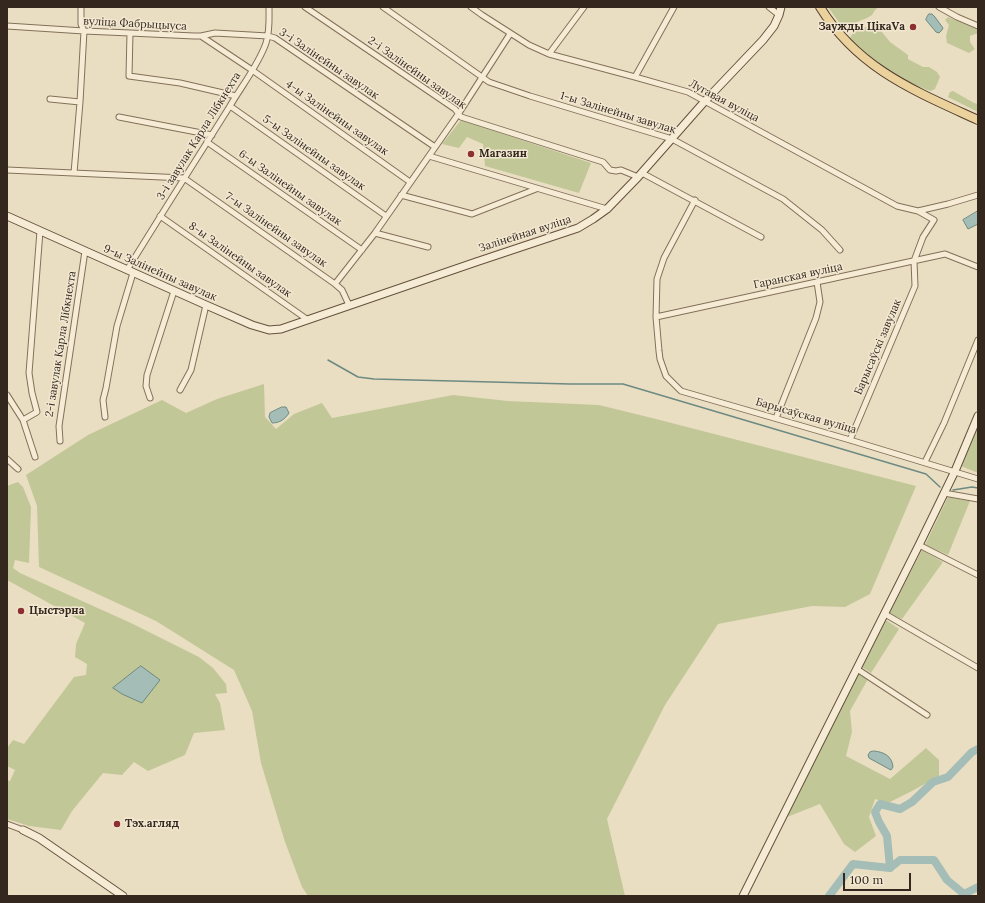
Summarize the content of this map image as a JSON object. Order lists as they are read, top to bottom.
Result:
{
  "streets": {
    "street": [
      "вуліца Фабрыцыуса",
      "3-і Залінейны завулак",
      "2-і Залінейны завулак",
      "Лугавая вуліца",
      "1-ы Залінейны завулак",
      "4-ы Залінейны завулак",
      "3-і завулак Карла Лібкнехта",
      "5-ы Залінейны завулак",
      "6-ы Залінейны завулак",
      "7-ы Залінейны завулак",
      "Залінейная вуліца",
      "8-ы Залінейны завулак",
      "9-ы Залінейны завулак",
      "Гаранская вуліца",
      "2-і завулак Карла Лібкнехта",
      "Барысаўскі завулак",
      "Барысаўская вуліца"
    ]
  },
  "crossings": [
    ["вуліца Фабрыцыуса", "3-і Залінейны завулак"],
    ["вуліца Фабрыцыуса", "4-ы Залінейны завулак"],
    ["вуліца Фабрыцыуса", "3-і завулак Карла Лібкнехта"],
    ["3-і Залінейны завулак", "3-і завулак Карла Лібкнехта"],
    ["2-і Залінейны завулак", "Залінейная вуліца"],
    ["Лугавая вуліца", "Залінейная вуліца"],
    ["1-ы Залінейны завулак", "Залінейная вуліца"],
    ["4-ы Залінейны завулак", "3-і завулак Карла Лібкнехта"],
    ["3-і завулак Карла Лібкнехта", "5-ы Залінейны завулак"],
    ["3-і завулак Карла Лібкнехта", "6-ы Залінейны завулак"],
    ["3-і завулак Карла Лібкнехта", "7-ы Залінейны завулак"],
    ["3-і завулак Карла Лібкнехта", "8-ы Залінейны завулак"],
    ["3-і завулак Карла Лібкнехта", "9-ы Залінейны завулак"],
    ["7-ы Залінейны завулак", "Залінейная вуліца"],
    ["Залінейная вуліца", "8-ы Залінейны завулак"],
    ["Залінейная вуліца", "9-ы Залінейны завулак"],
    ["8-ы Залінейны завулак", "9-ы Залінейны завулак"],
    ["9-ы Залінейны завулак", "2-і завулак Карла Лібкнехта"],
    ["Гаранская вуліца", "Барысаўскі завулак"],
    ["Гаранская вуліца", "Барысаўская вуліца"],
    ["Барысаўскі завулак", "Барысаўская вуліца"]
  ],
  "places": [
    "Заужды ЦікаVа",
    "Магазин",
    "Цыстэрна",
    "Тэх.агляд"
  ],
  "scale_bar": "100 m"
}
